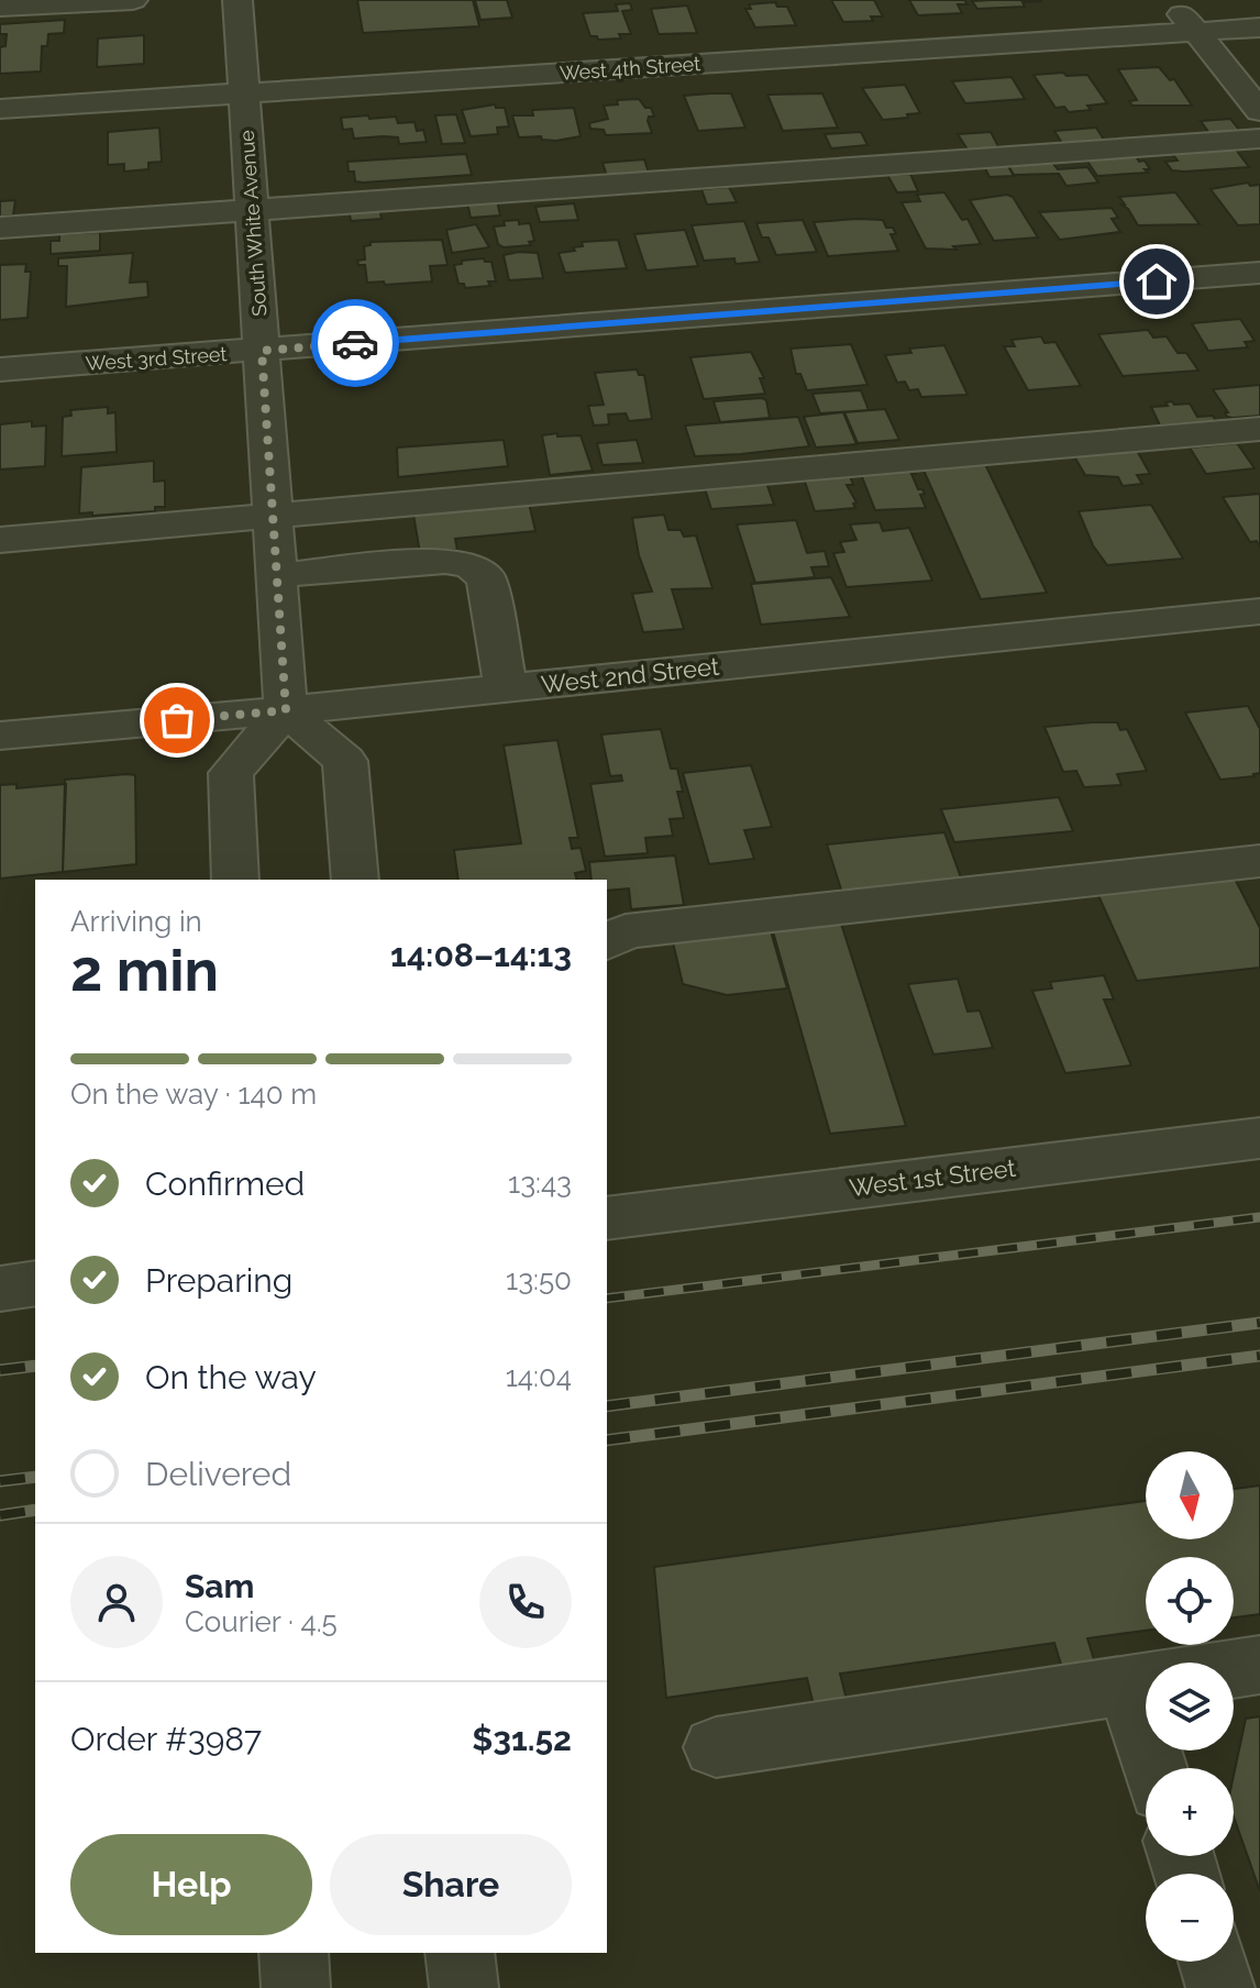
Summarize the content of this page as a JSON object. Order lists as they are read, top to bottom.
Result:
{
  "streets": {
    "street": [
      "West 4th Street",
      "South White Avenue",
      "West 3rd Street",
      "West 2nd Street",
      "West 1st Street"
    ]
  },
  "crossings": [
    ["West 4th Street", "South White Avenue"],
    ["South White Avenue", "West 3rd Street"],
    ["South White Avenue", "West 2nd Street"]
  ],
  "north": "bottom",
  "page": {
    "heading": ["2 min", "Arriving in", "14:08–14:13"],
    "panel": [
      "Sam",
      "Courier · 4.5",
      "Order #3987",
      "$31.52"
    ],
    "bar": "On the way · 140 m",
    "list": [
      ["Confirmed", "13:43"],
      ["Preparing", "13:50"],
      ["On the way", "14:04"],
      "Delivered"
    ],
    "map_buttons": ["+", "−"],
    "buttons": ["Help", "Share"]
  }
}
